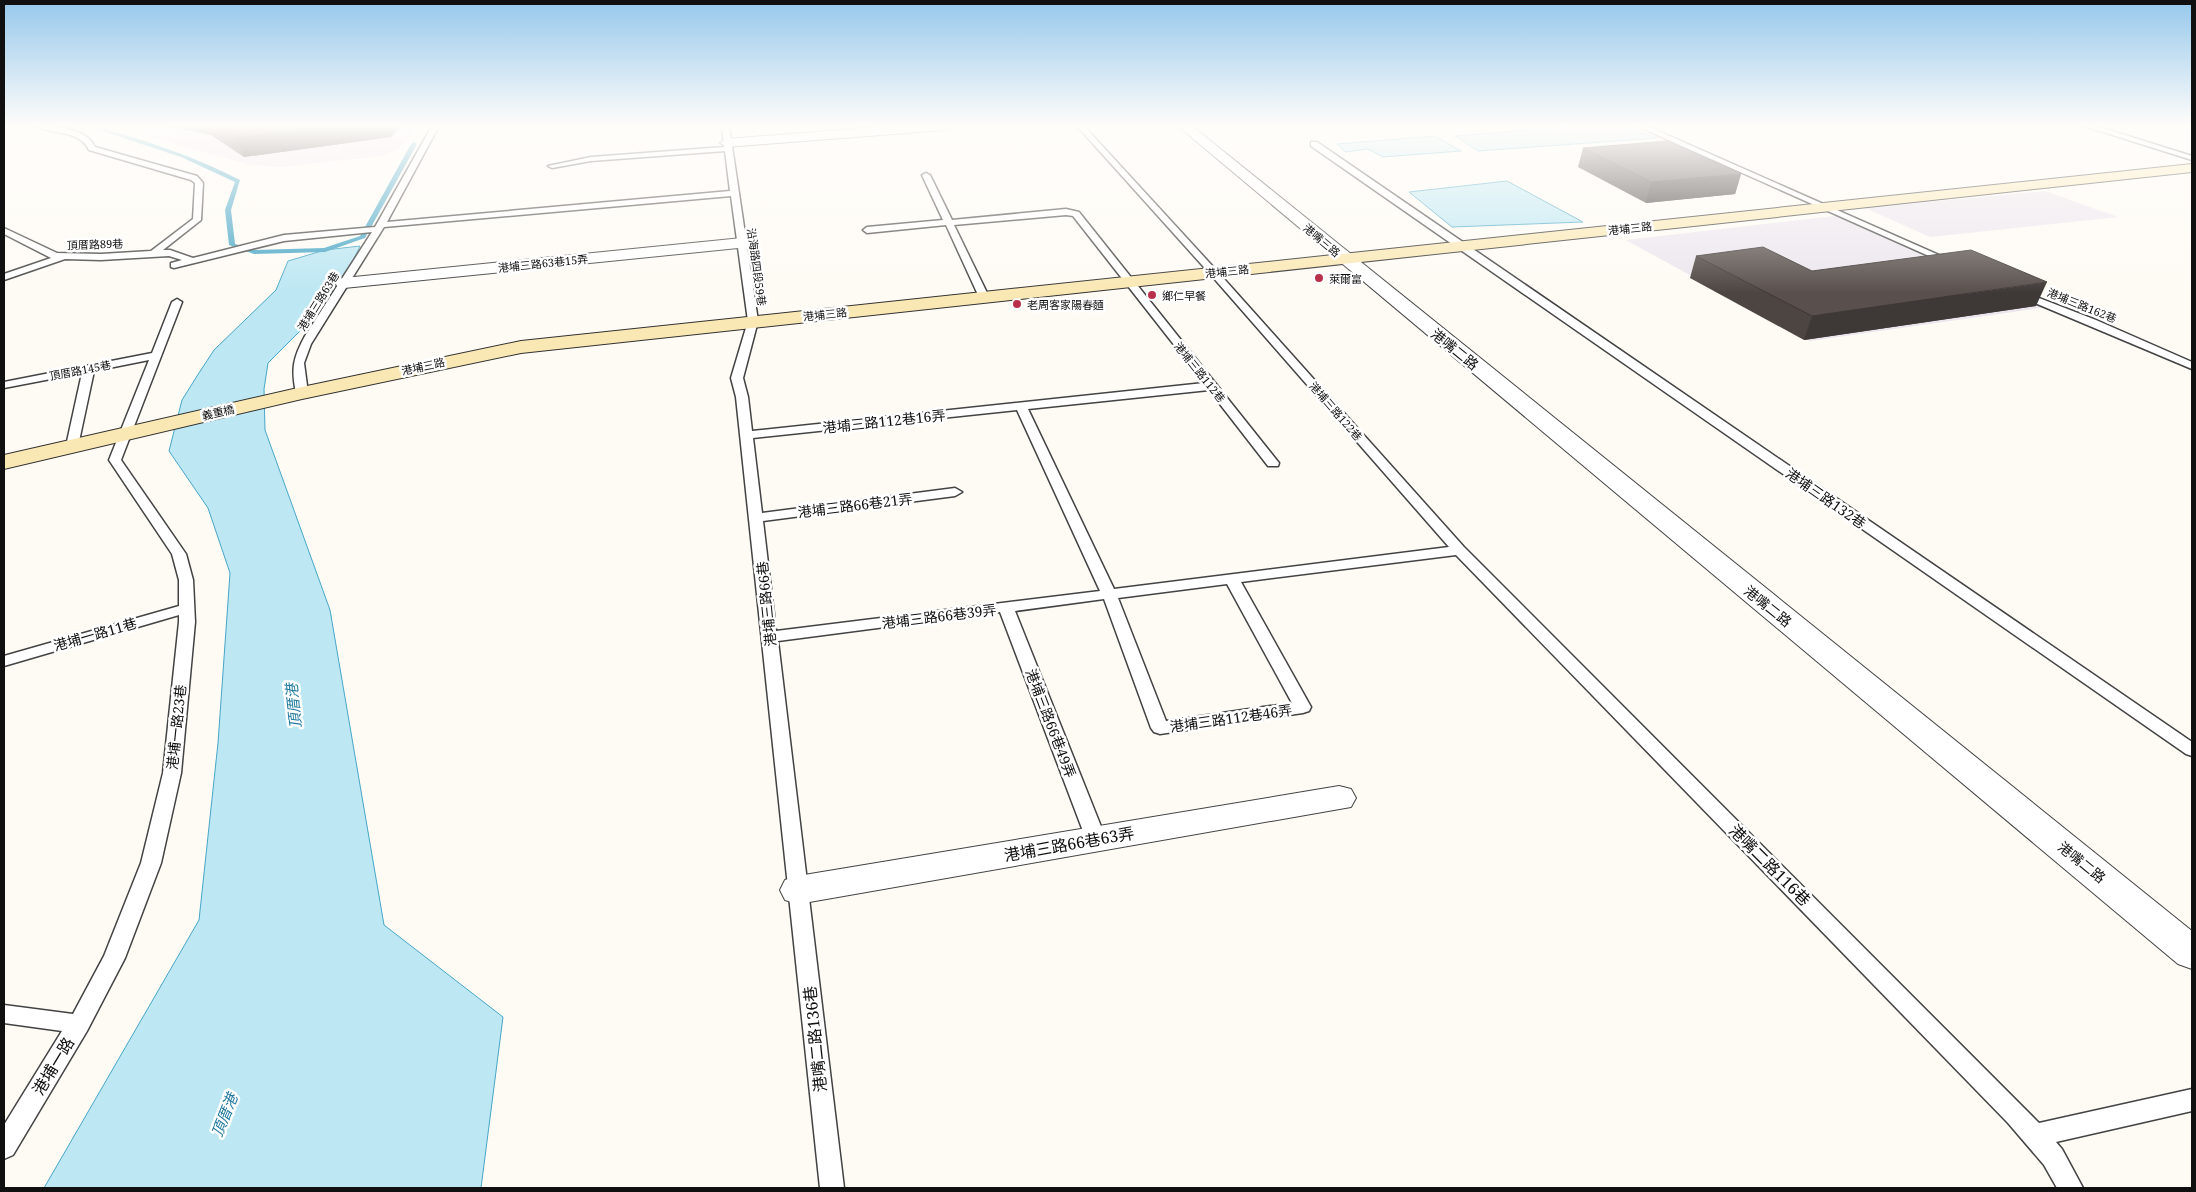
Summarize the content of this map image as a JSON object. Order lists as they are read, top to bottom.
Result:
{
  "streets": {
    "street": [
      "港埔三路",
      "港嘴三路",
      "港埔三路63巷15弄",
      "港嘴二路",
      "義重橋",
      "港埔三路66巷63弄"
    ],
    "lane": [
      "頂厝路89巷",
      "沿海路四段59巷",
      "港埔三路63巷",
      "港埔三路162巷",
      "頂厝路145巷",
      "港埔三路112巷",
      "港埔三路122巷",
      "港埔三路112巷16弄",
      "港埔三路132巷",
      "港埔三路66巷21弄",
      "港埔三路66巷",
      "港埔三路66巷39弄",
      "港埔一路11巷",
      "港埔三路112巷46弄",
      "港埔三路66巷49弄",
      "港埔一路23巷",
      "港嘴二路116巷",
      "港嘴二路136巷",
      "港埔一路"
    ]
  },
  "crossings": [
    ["港埔三路", "港嘴三路"],
    ["港埔三路", "沿海路四段59巷"],
    ["港埔三路", "港埔三路63巷"],
    ["港埔三路", "港嘴二路"],
    ["港埔三路", "港埔三路112巷"],
    ["港埔三路", "港埔三路122巷"],
    ["港埔三路", "義重橋"],
    ["港埔三路", "港埔三路132巷"],
    ["港埔三路", "港埔三路66巷"],
    ["港嘴三路", "港嘴二路"],
    ["港埔三路63巷15弄", "沿海路四段59巷"],
    ["港埔三路63巷15弄", "港埔三路63巷"],
    ["沿海路四段59巷", "港埔三路66巷"],
    ["港埔三路112巷", "港埔三路112巷16弄"],
    ["港埔三路122巷", "港嘴二路116巷"],
    ["義重橋", "港埔一路23巷"],
    ["港埔三路112巷16弄", "港埔三路66巷"],
    ["港埔三路66巷21弄", "港埔三路66巷"],
    ["港埔三路66巷", "港埔三路66巷39弄"],
    ["港埔三路66巷", "港埔三路66巷63弄"],
    ["港埔三路66巷", "港嘴二路136巷"],
    ["港埔三路66巷39弄", "港埔三路112巷46弄"],
    ["港埔三路66巷39弄", "港埔三路66巷49弄"],
    ["港埔一路11巷", "港埔一路23巷"],
    ["港埔三路66巷49弄", "港埔三路66巷63弄"],
    ["港埔一路23巷", "港埔一路"],
    ["港埔三路66巷63弄", "港嘴二路136巷"]
  ],
  "water": ["頂厝港"],
  "places": ["萊爾富", "鄉仁早餐", "老周客家陽春麵"]
}
